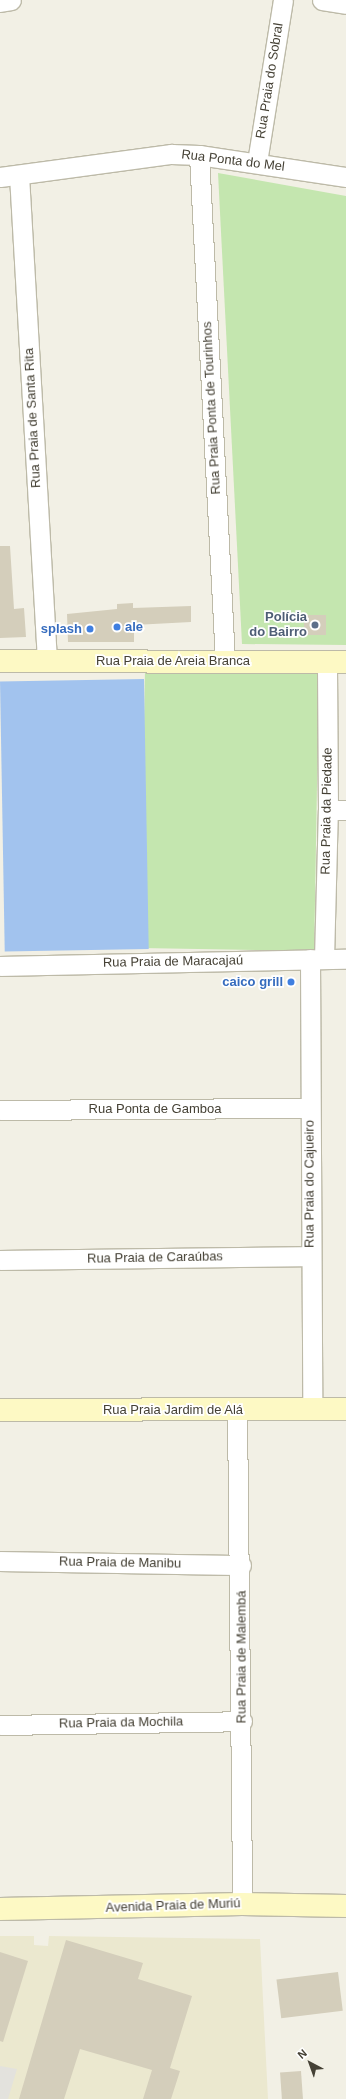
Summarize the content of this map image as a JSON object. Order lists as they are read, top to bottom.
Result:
{
  "streets": {
    "street": [
      "Rua Praia do Sobral",
      "Rua Ponta do Mel",
      "Rua Praia Ponta de Tourinhos",
      "Rua Praia de Santa Rita",
      "Rua Praia de Areia Branca",
      "Rua Praia da Piedade",
      "Rua Praia de Maracajaú",
      "Rua Ponta de Gamboa",
      "Rua Praia do Cajueiro",
      "Rua Praia de Caraúbas",
      "Rua Praia Jardim de Alá",
      "Rua Praia de Manibu",
      "Rua Praia de Malembá",
      "Rua Praia da Mochila",
      "Avenida Praia de Muriú"
    ]
  },
  "crossings": [
    ["Rua Praia do Sobral", "Rua Ponta do Mel"],
    ["Rua Ponta do Mel", "Rua Praia Ponta de Tourinhos"],
    ["Rua Ponta do Mel", "Rua Praia de Santa Rita"],
    ["Rua Praia Ponta de Tourinhos", "Rua Praia de Areia Branca"],
    ["Rua Praia de Santa Rita", "Rua Praia de Areia Branca"],
    ["Rua Praia de Areia Branca", "Rua Praia da Piedade"],
    ["Rua Praia da Piedade", "Rua Praia de Maracajaú"],
    ["Rua Praia da Piedade", "Rua Praia do Cajueiro"],
    ["Rua Praia de Maracajaú", "Rua Praia do Cajueiro"],
    ["Rua Ponta de Gamboa", "Rua Praia do Cajueiro"],
    ["Rua Praia do Cajueiro", "Rua Praia de Caraúbas"],
    ["Rua Praia do Cajueiro", "Rua Praia Jardim de Alá"],
    ["Rua Praia Jardim de Alá", "Rua Praia de Malembá"],
    ["Rua Praia de Manibu", "Rua Praia de Malembá"],
    ["Rua Praia de Malembá", "Rua Praia da Mochila"],
    ["Rua Praia de Malembá", "Avenida Praia de Muriú"]
  ],
  "places": [
    "Polícia do Bairro",
    "ale",
    "splash",
    "caico grill"
  ],
  "north": "top left"
}
